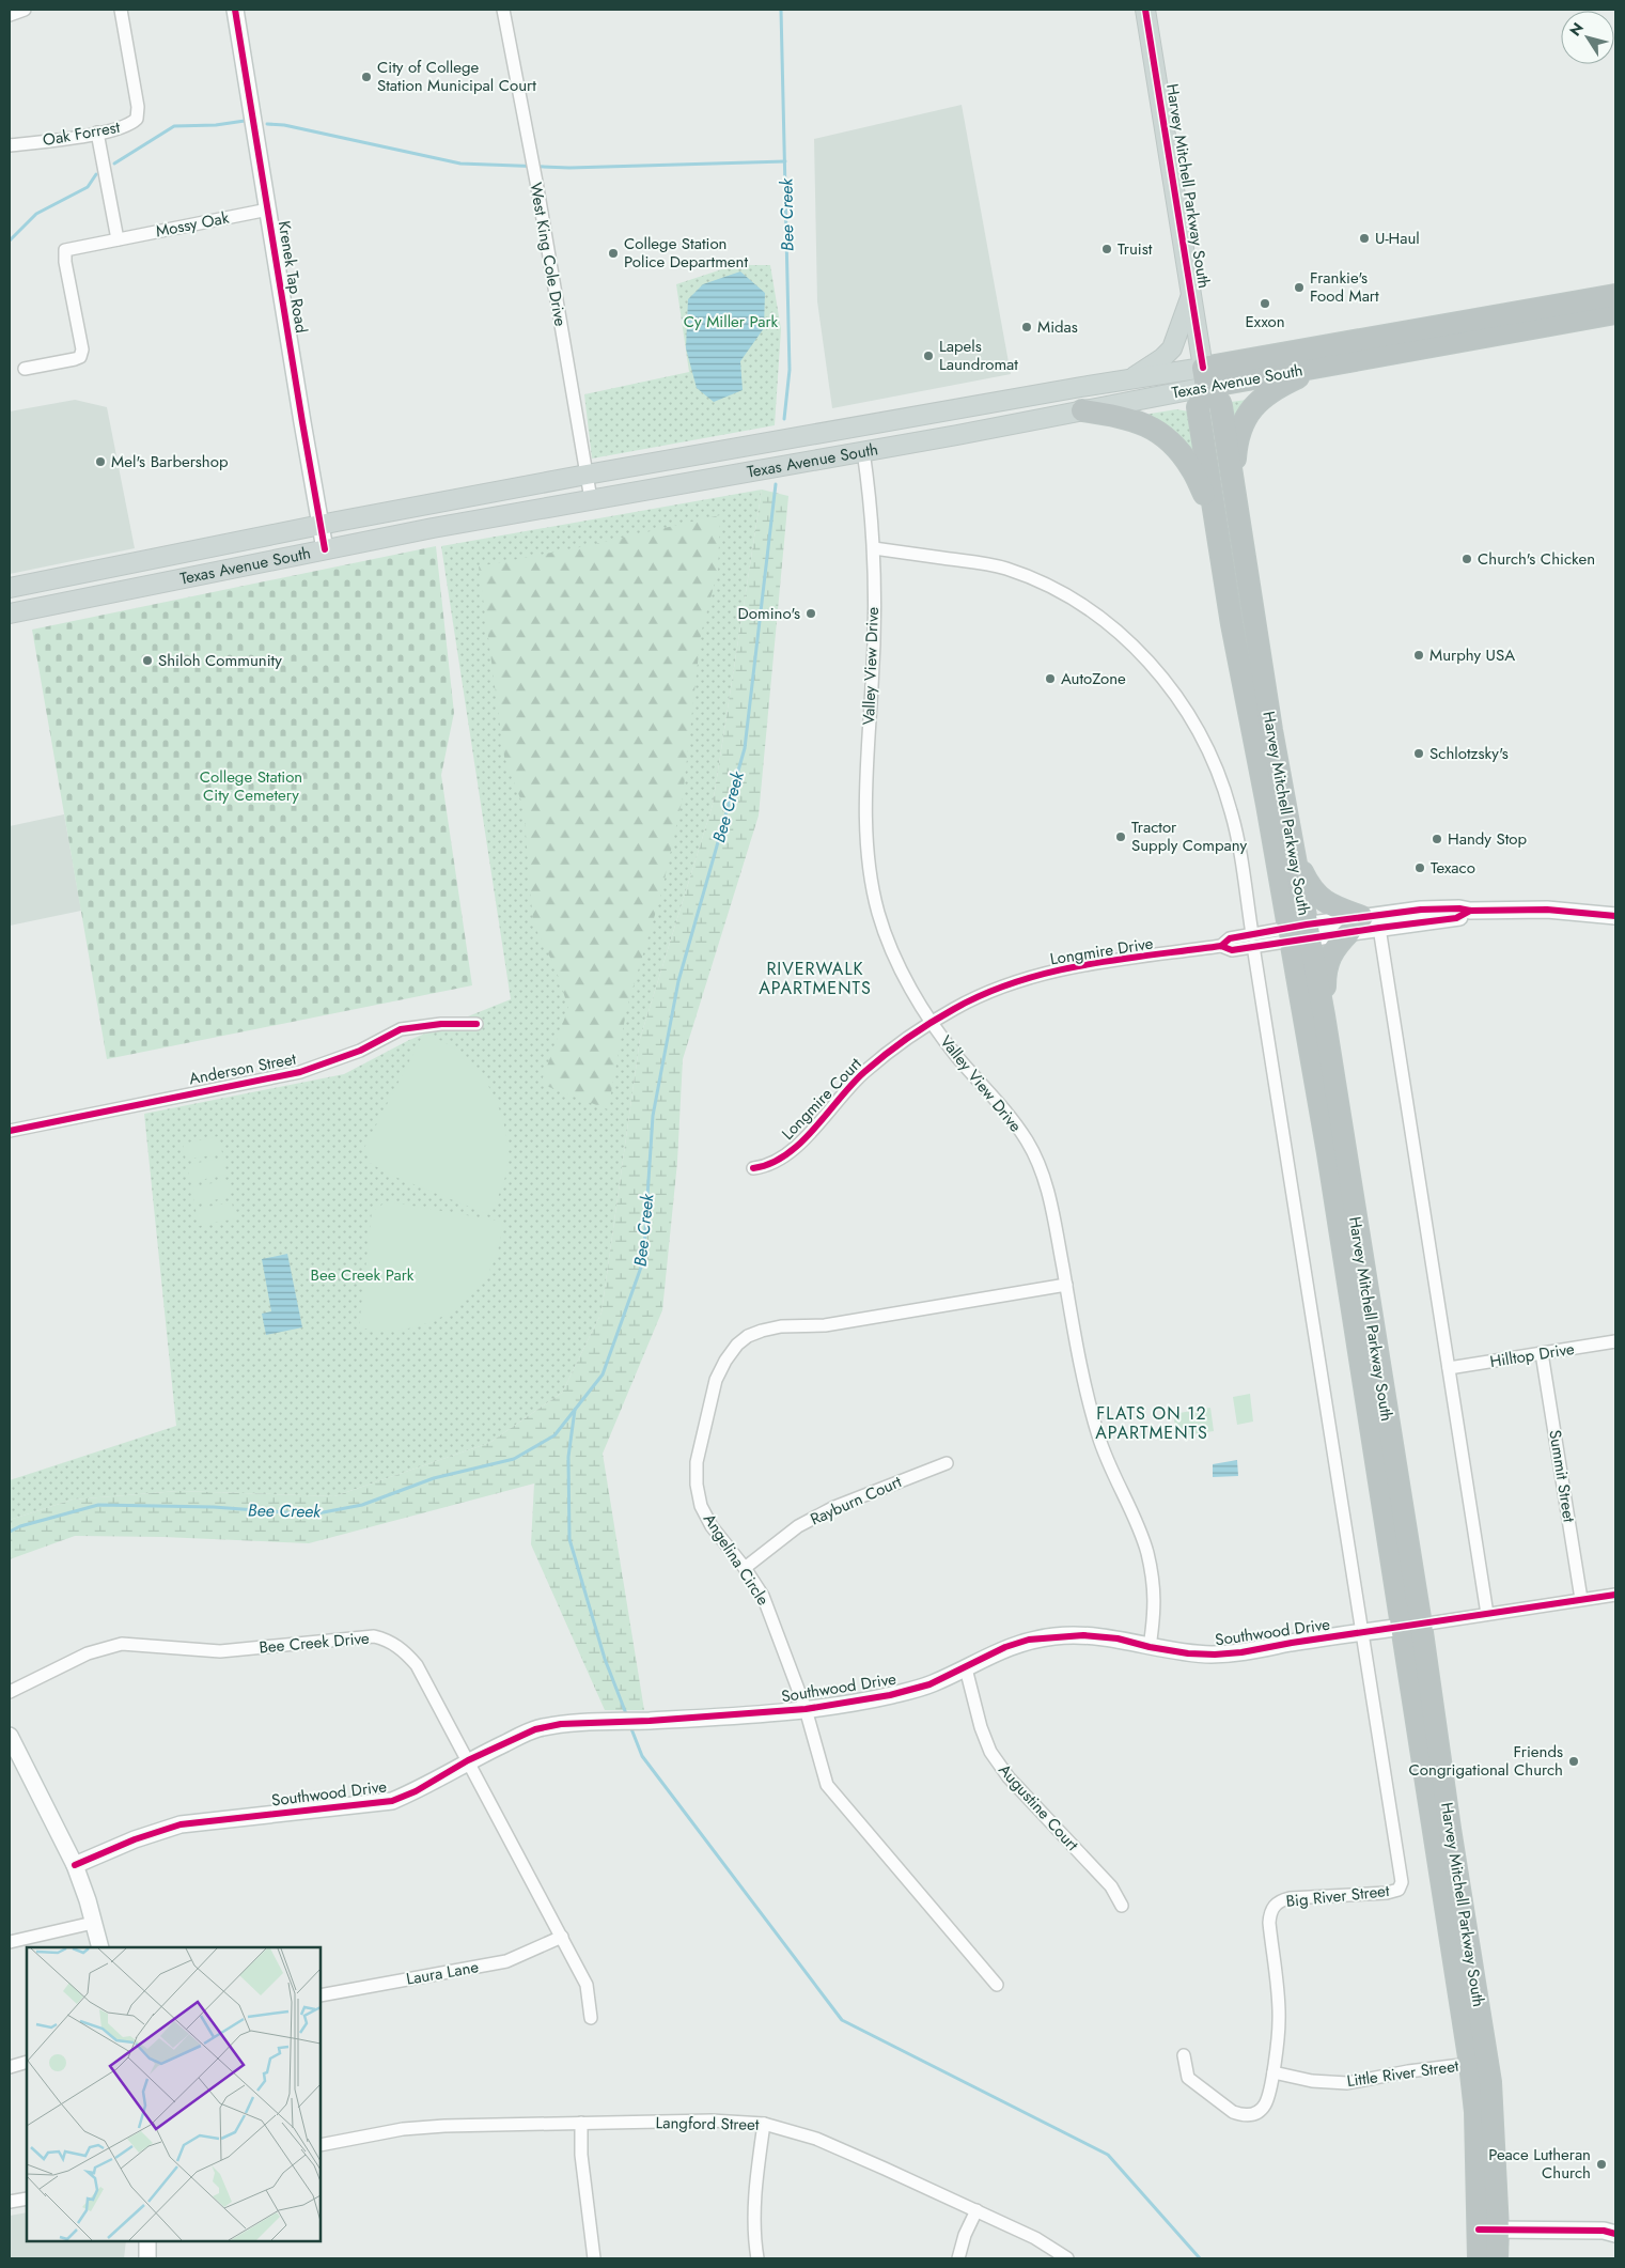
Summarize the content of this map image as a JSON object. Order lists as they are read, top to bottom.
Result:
{
  "streets": {
    "highway": ["Harvey Mitchell Parkway South", "Texas Avenue South"],
    "street": [
      "Oak Forrest",
      "Mossy Oak",
      "West King Cole Drive",
      "Krenek Tap Road",
      "Valley View Drive",
      "Longmire Drive",
      "Anderson Street",
      "Longmire Court",
      "Hilltop Drive",
      "Summit Street",
      "Rayburn Court",
      "Angelina Circle",
      "Southwood Drive",
      "Bee Creek Drive",
      "Augustine Court",
      "Big River Street",
      "Laura Lane",
      "Little River Street",
      "Langford Street"
    ]
  },
  "crossings": [
    ["Harvey Mitchell Parkway South", "Texas Avenue South"],
    ["Harvey Mitchell Parkway South", "Longmire Drive"],
    ["Harvey Mitchell Parkway South", "Southwood Drive"],
    ["Harvey Mitchell Parkway South", "Little River Street"],
    ["Mossy Oak", "Krenek Tap Road"],
    ["West King Cole Drive", "Texas Avenue South"],
    ["Krenek Tap Road", "Texas Avenue South"],
    ["Texas Avenue South", "Valley View Drive"],
    ["Valley View Drive", "Longmire Drive"],
    ["Valley View Drive", "Longmire Court"],
    ["Valley View Drive", "Angelina Circle"],
    ["Valley View Drive", "Southwood Drive"],
    ["Longmire Drive", "Longmire Court"],
    ["Hilltop Drive", "Summit Street"],
    ["Summit Street", "Southwood Drive"],
    ["Rayburn Court", "Angelina Circle"],
    ["Angelina Circle", "Southwood Drive"],
    ["Southwood Drive", "Bee Creek Drive"],
    ["Southwood Drive", "Augustine Court"],
    ["Southwood Drive", "Big River Street"],
    ["Bee Creek Drive", "Laura Lane"],
    ["Big River Street", "Little River Street"]
  ],
  "districts": ["RIVERWALK APARTMENTS", "FLATS ON 12 APARTMENTS"],
  "water": ["Bee Creek"],
  "parks": ["Cy Miller Park", "College Station City Cemetery", "Bee Creek Park"],
  "places": [
    "City of College Station Municipal Court",
    "U-Haul",
    "Truist",
    "College Station Police Department",
    "Frankie's Food Mart",
    "Exxon",
    "Midas",
    "Lapels Laundromat",
    "Mel's Barbershop",
    "Church's Chicken",
    "Domino's",
    "Murphy USA",
    "Shiloh Community",
    "AutoZone",
    "Schlotzsky's",
    "Tractor Supply Company",
    "Handy Stop",
    "Texaco",
    "Friends Congrigational Church",
    "Peace Lutheran Church"
  ],
  "north": "top left"
}
